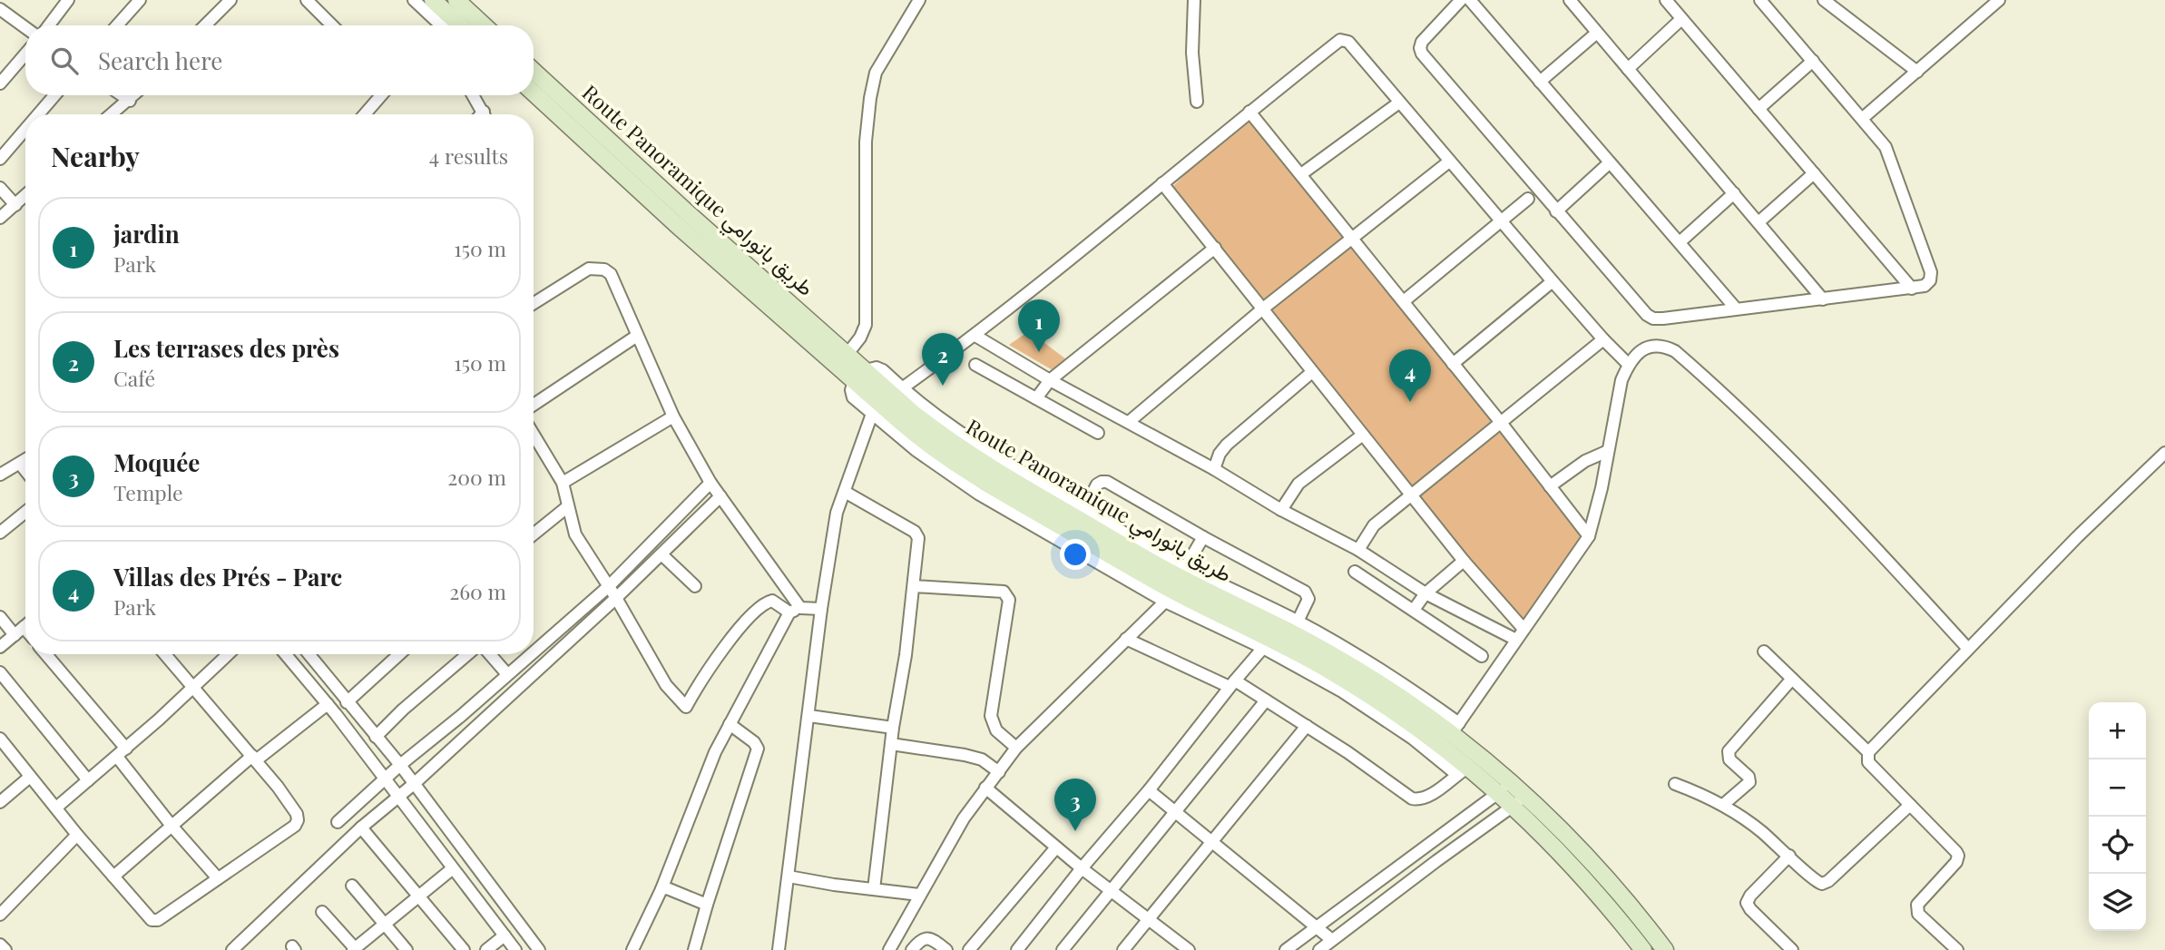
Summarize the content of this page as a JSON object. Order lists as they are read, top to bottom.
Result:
{
  "streets": {
    "street": ["Route Panoramique طريق بانورامي"]
  },
  "page": {
    "search": "Search here",
    "heading": ["Nearby", "4 results"],
    "list": [
      {
        "mark": "1",
        "name": "jardin",
        "note": "Park",
        "value": "150 m"
      },
      {
        "mark": "2",
        "name": "Les terrases des près",
        "note": "Café",
        "value": "150 m"
      },
      {
        "mark": "3",
        "name": "Moquée",
        "note": "Temple",
        "value": "200 m"
      },
      {
        "mark": "4",
        "name": "Villas des Prés - Parc",
        "note": "Park",
        "value": "260 m"
      }
    ],
    "pins": [
      "1",
      "2",
      "4",
      "3"
    ],
    "map_buttons": ["+", "−"]
  }
}
